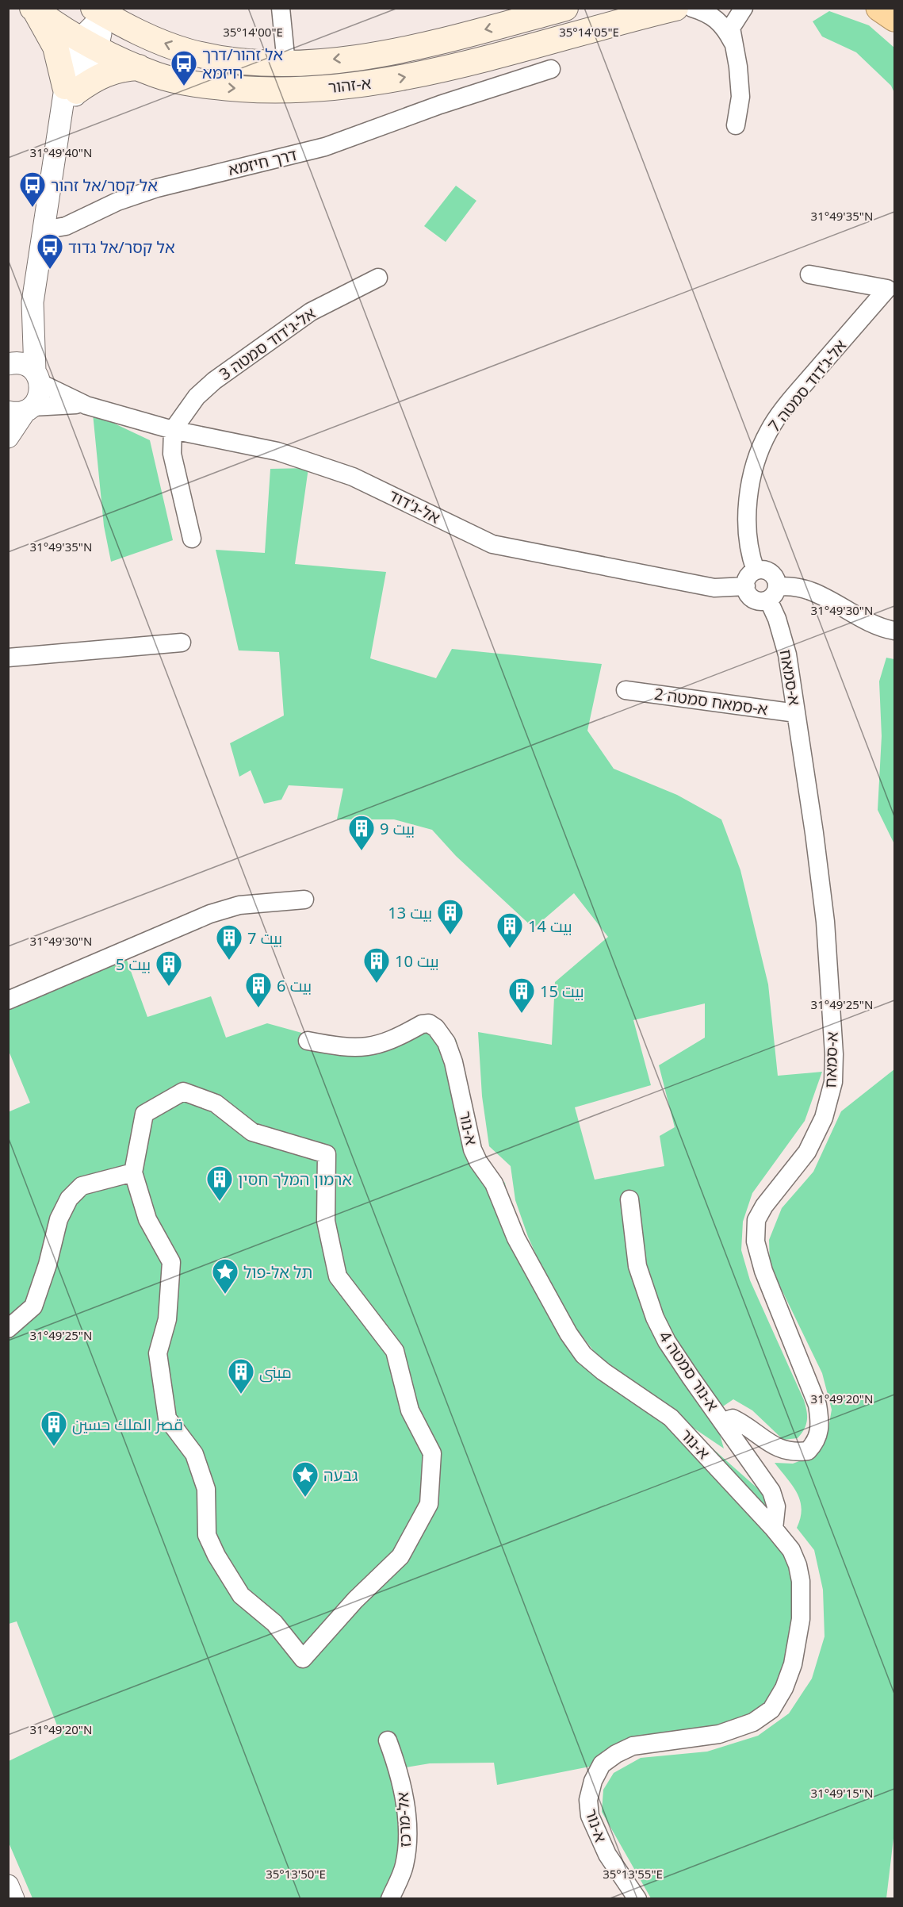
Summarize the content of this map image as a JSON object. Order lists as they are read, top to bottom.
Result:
{
  "streets": {
    "main road": ["א-זהור"],
    "street": [
      "דרך חיזמא",
      "אל-ג'דוד סמטה 3",
      "אל-ג'דוד סמטה 7",
      "אל-ג'דוד",
      "א-סמאח",
      "א-סמאח סמטה 2",
      "א-נור",
      "א-נור סמטה 4",
      "אל-מרכז"
    ]
  },
  "crossings": [
    ["אל-ג'דוד סמטה 3", "אל-ג'דוד"],
    ["אל-ג'דוד סמטה 7", "אל-ג'דוד"],
    ["אל-ג'דוד סמטה 7", "א-סמאח"],
    ["אל-ג'דוד", "א-סמאח"],
    ["א-סמאח", "א-סמאח סמטה 2"],
    ["א-סמאח", "א-נור סמטה 4"],
    ["א-נור", "א-נור סמטה 4"]
  ],
  "places": {
    "bus stop": ["אל זהור/דרך חיזמא", "אל קסר/אל זהור", "אל קסר/אל גדוד"],
    "building": [
      "بيت 9",
      "بيت 13",
      "بيت 14",
      "بيت 7",
      "بيت 10",
      "بيت 5",
      "بيت 6",
      "بيت 15",
      "ארמון המלך חסין",
      "مبنى",
      "قصر الملك حسين"
    ],
    "place": ["תל אל-פול", "גבעה"]
  },
  "coordinates": [
    "35°14'00\"E",
    "35°14'05\"E",
    "31°49'40\"N",
    "31°49'35\"N",
    "31°49'30\"N",
    "31°49'25\"N",
    "31°49'20\"N",
    "31°49'15\"N",
    "35°13'50\"E",
    "35°13'55\"E"
  ]
}
